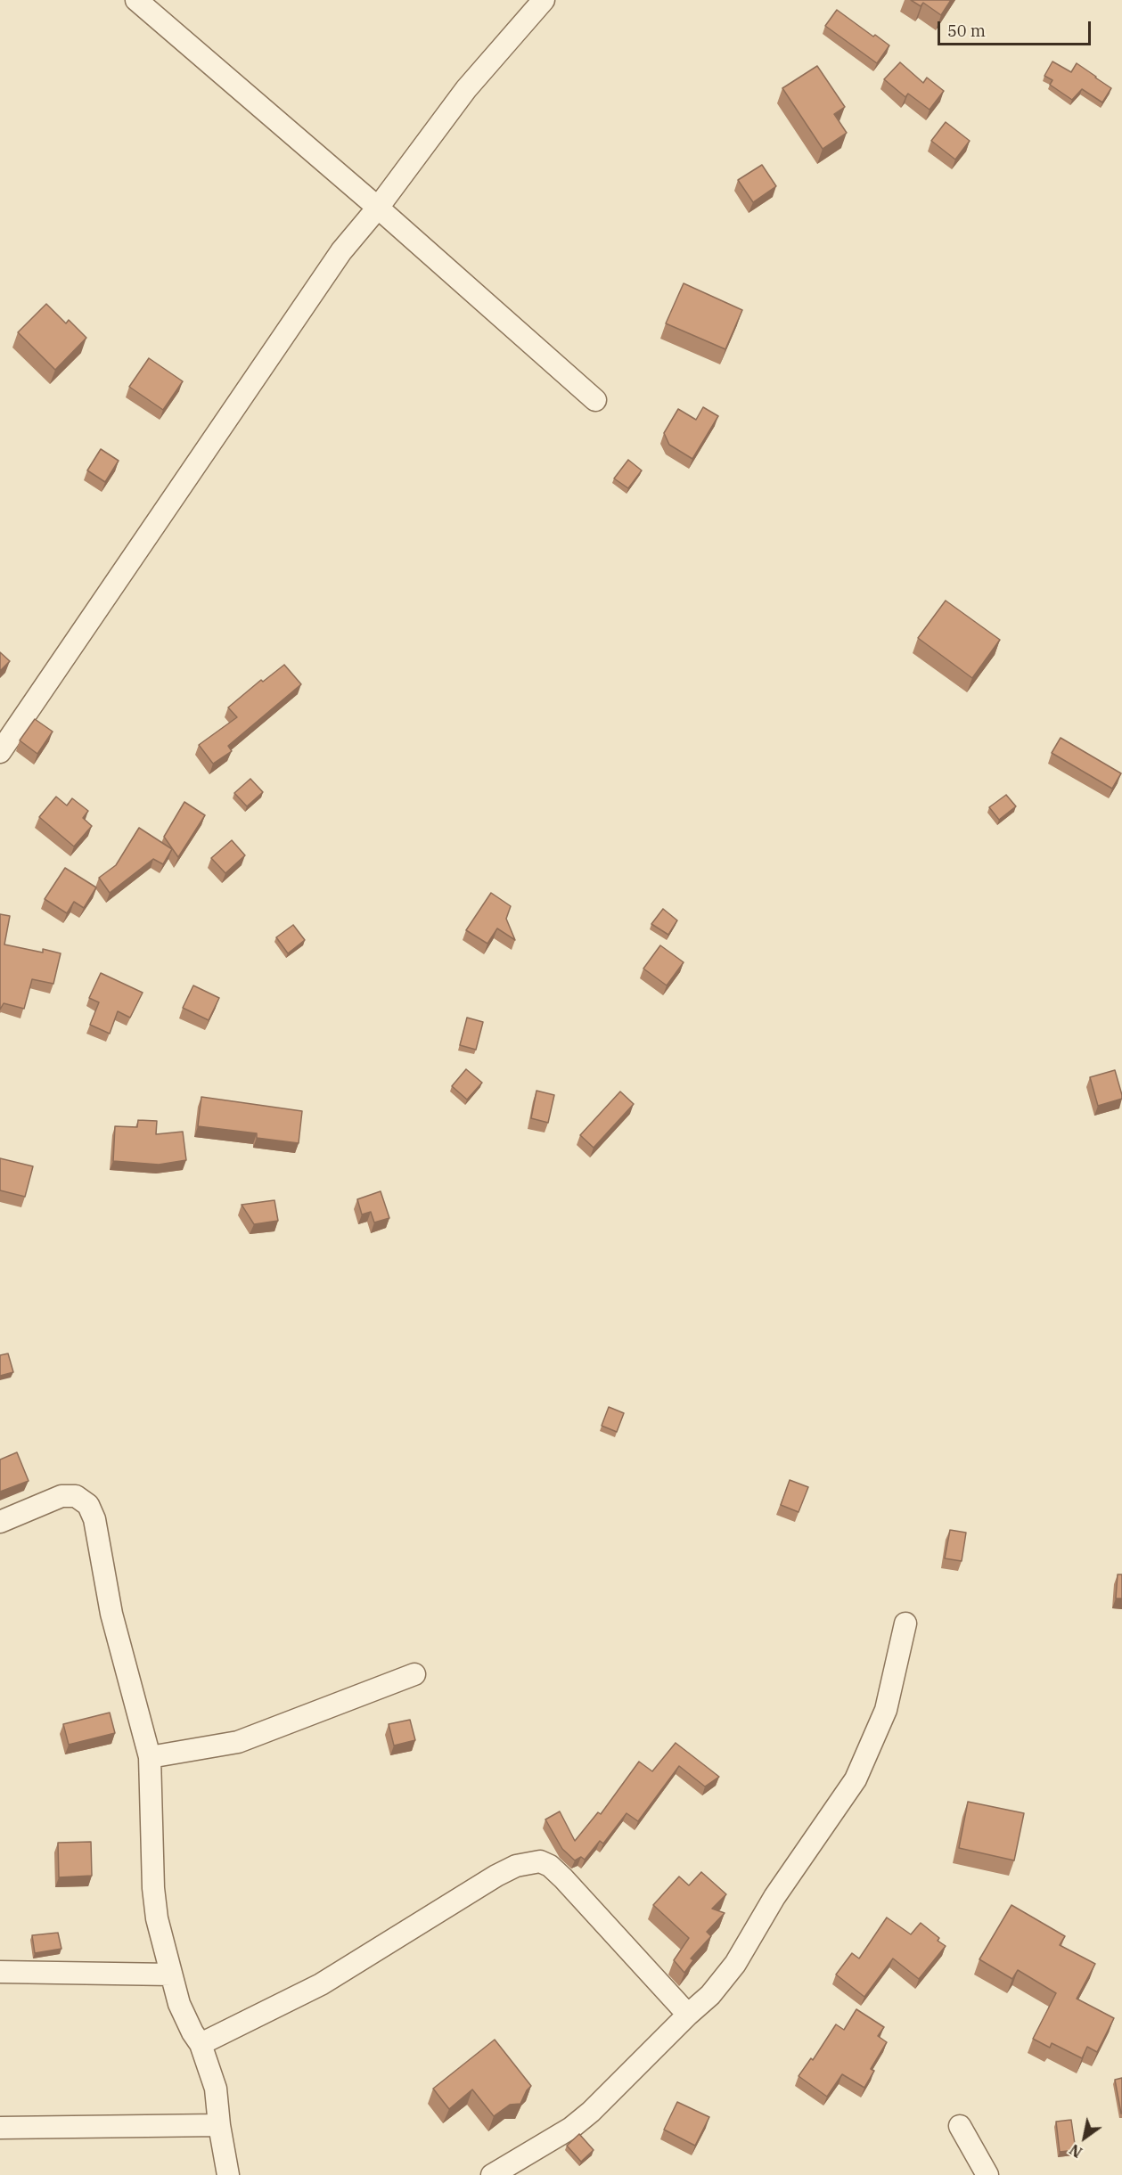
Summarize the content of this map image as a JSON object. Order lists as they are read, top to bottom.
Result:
{
  "scale_bar": "50 m",
  "north": "bottom left"
}
